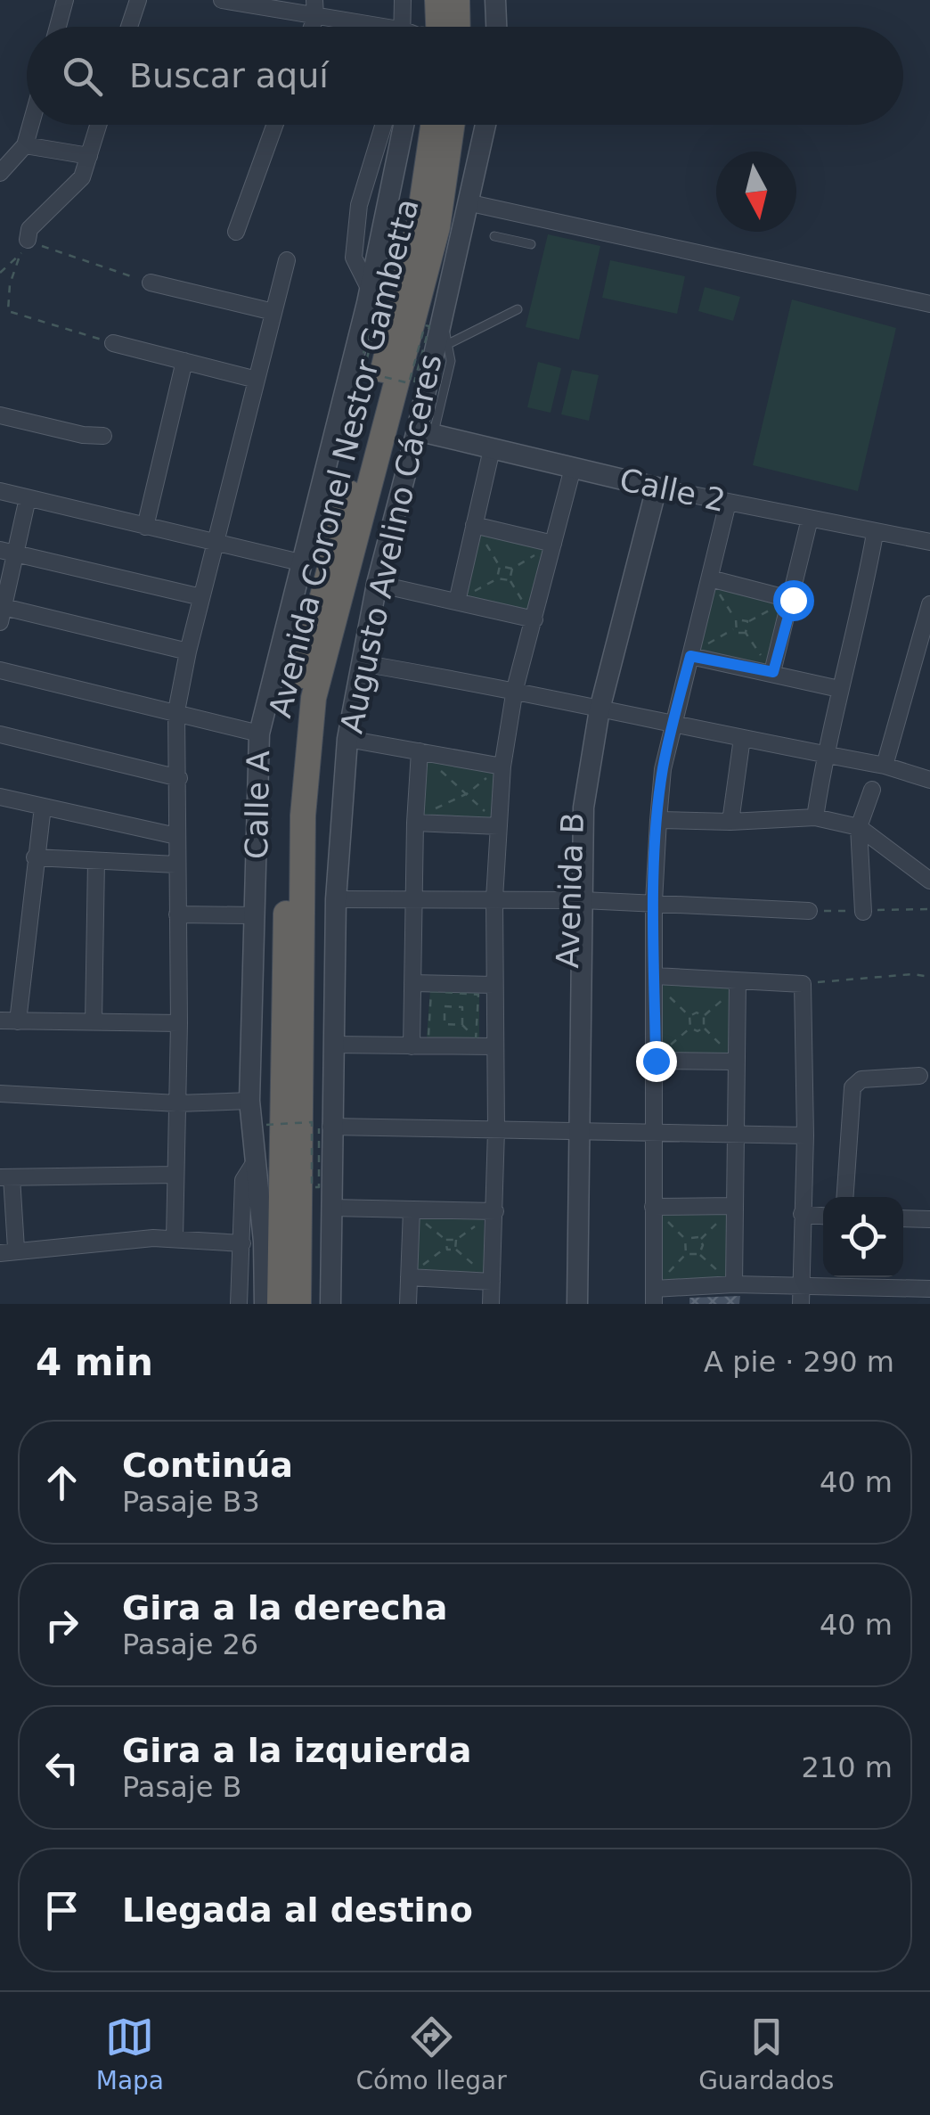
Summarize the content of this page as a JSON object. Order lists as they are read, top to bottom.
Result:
{
  "streets": {
    "highway": ["Avenida Coronel Nestor Gambetta"],
    "street": [
      "Calle 2",
      "Augusto Avelino Cáceres",
      "Calle A",
      "Avenida B"
    ]
  },
  "crossings": [
    ["Calle 2", "Augusto Avelino Cáceres"],
    ["Calle 2", "Avenida B"]
  ],
  "north": "bottom",
  "page": {
    "search": "Buscar aquí",
    "heading": ["4 min", "A pie · 290 m"],
    "list": [
      ["Continúa", "Pasaje B3", "40 m"],
      ["Gira a la derecha", "Pasaje 26", "40 m"],
      ["Gira a la izquierda", "Pasaje B", "210 m"],
      "Llegada al destino"
    ],
    "nav": ["Mapa", "Cómo llegar", "Guardados"]
  }
}
